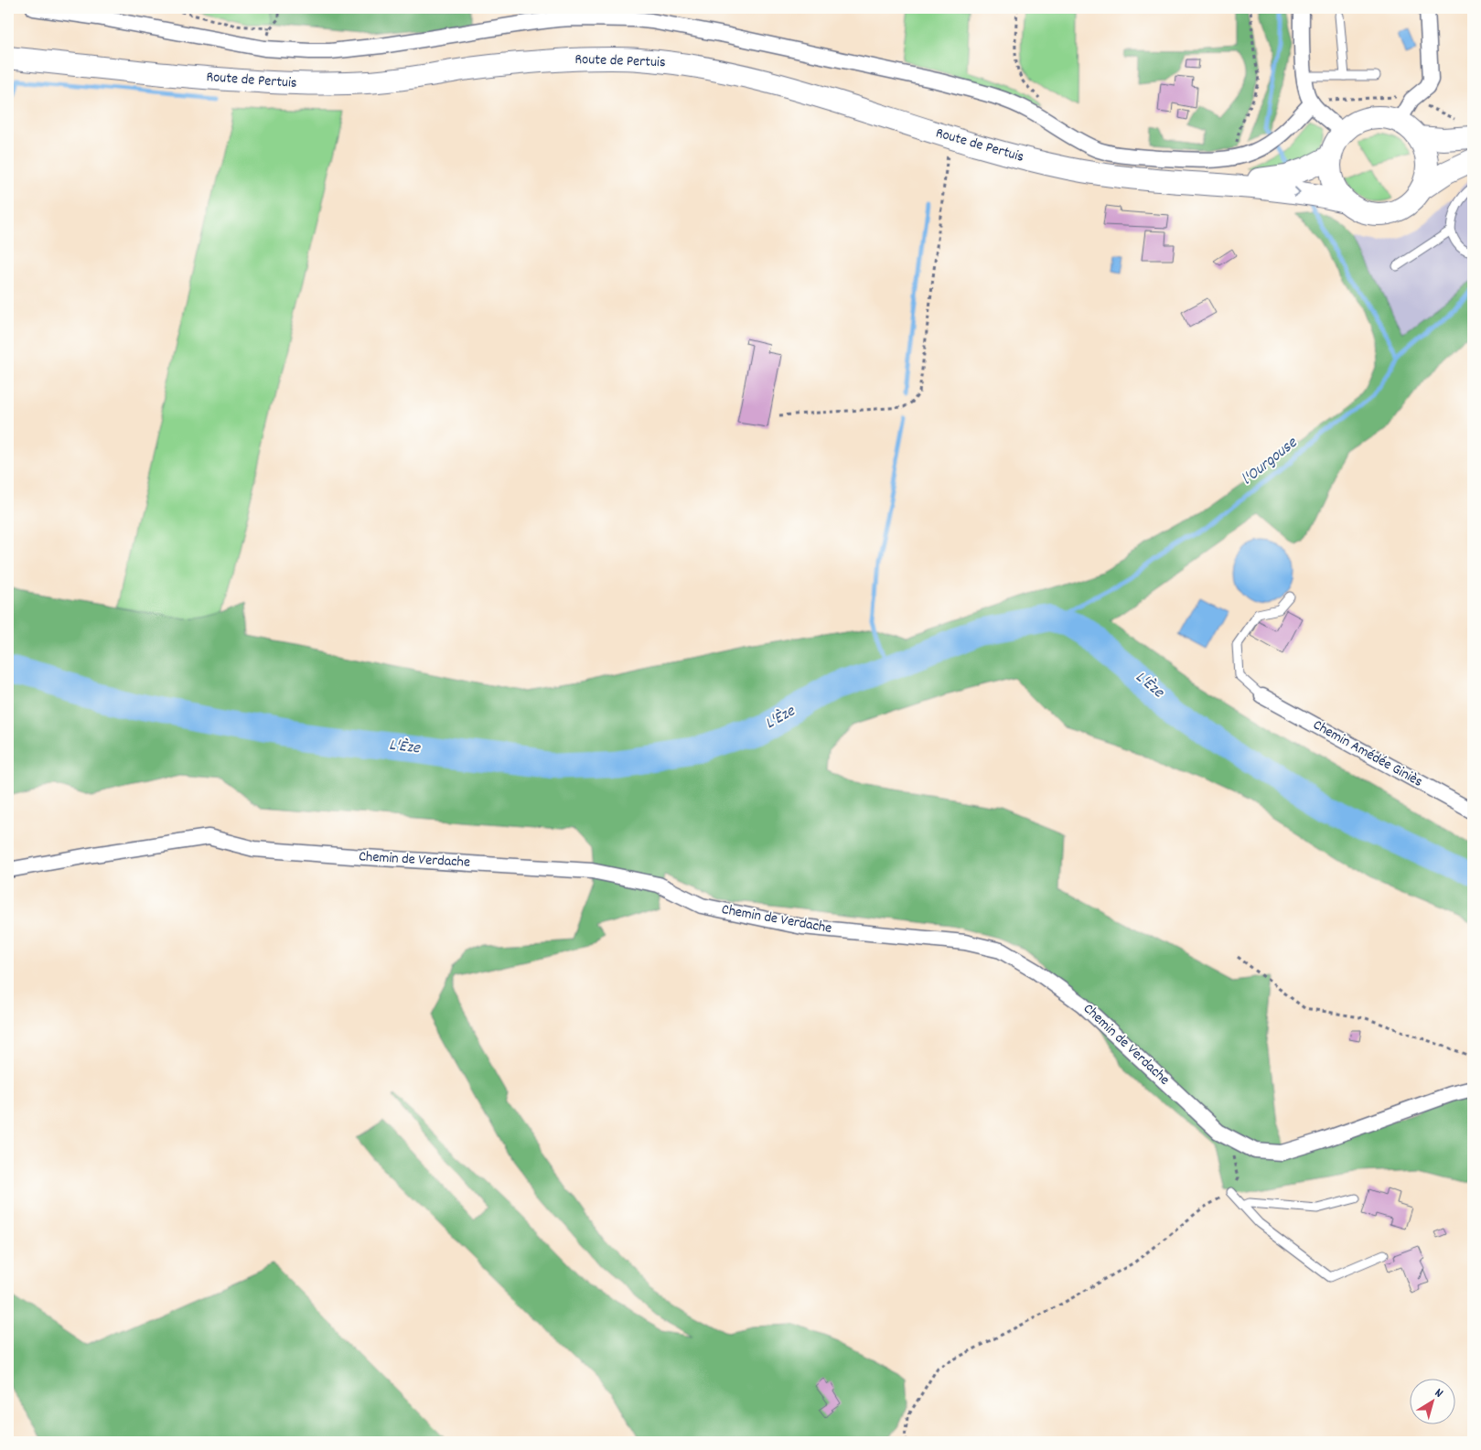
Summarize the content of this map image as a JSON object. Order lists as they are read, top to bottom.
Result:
{
  "streets": {
    "main road": ["Route de Pertuis"],
    "street": ["Chemin Amédée Giniès", "Chemin de Verdache"]
  },
  "water": ["l'Ourgouse", "L'Èze"],
  "north": "top right"
}
